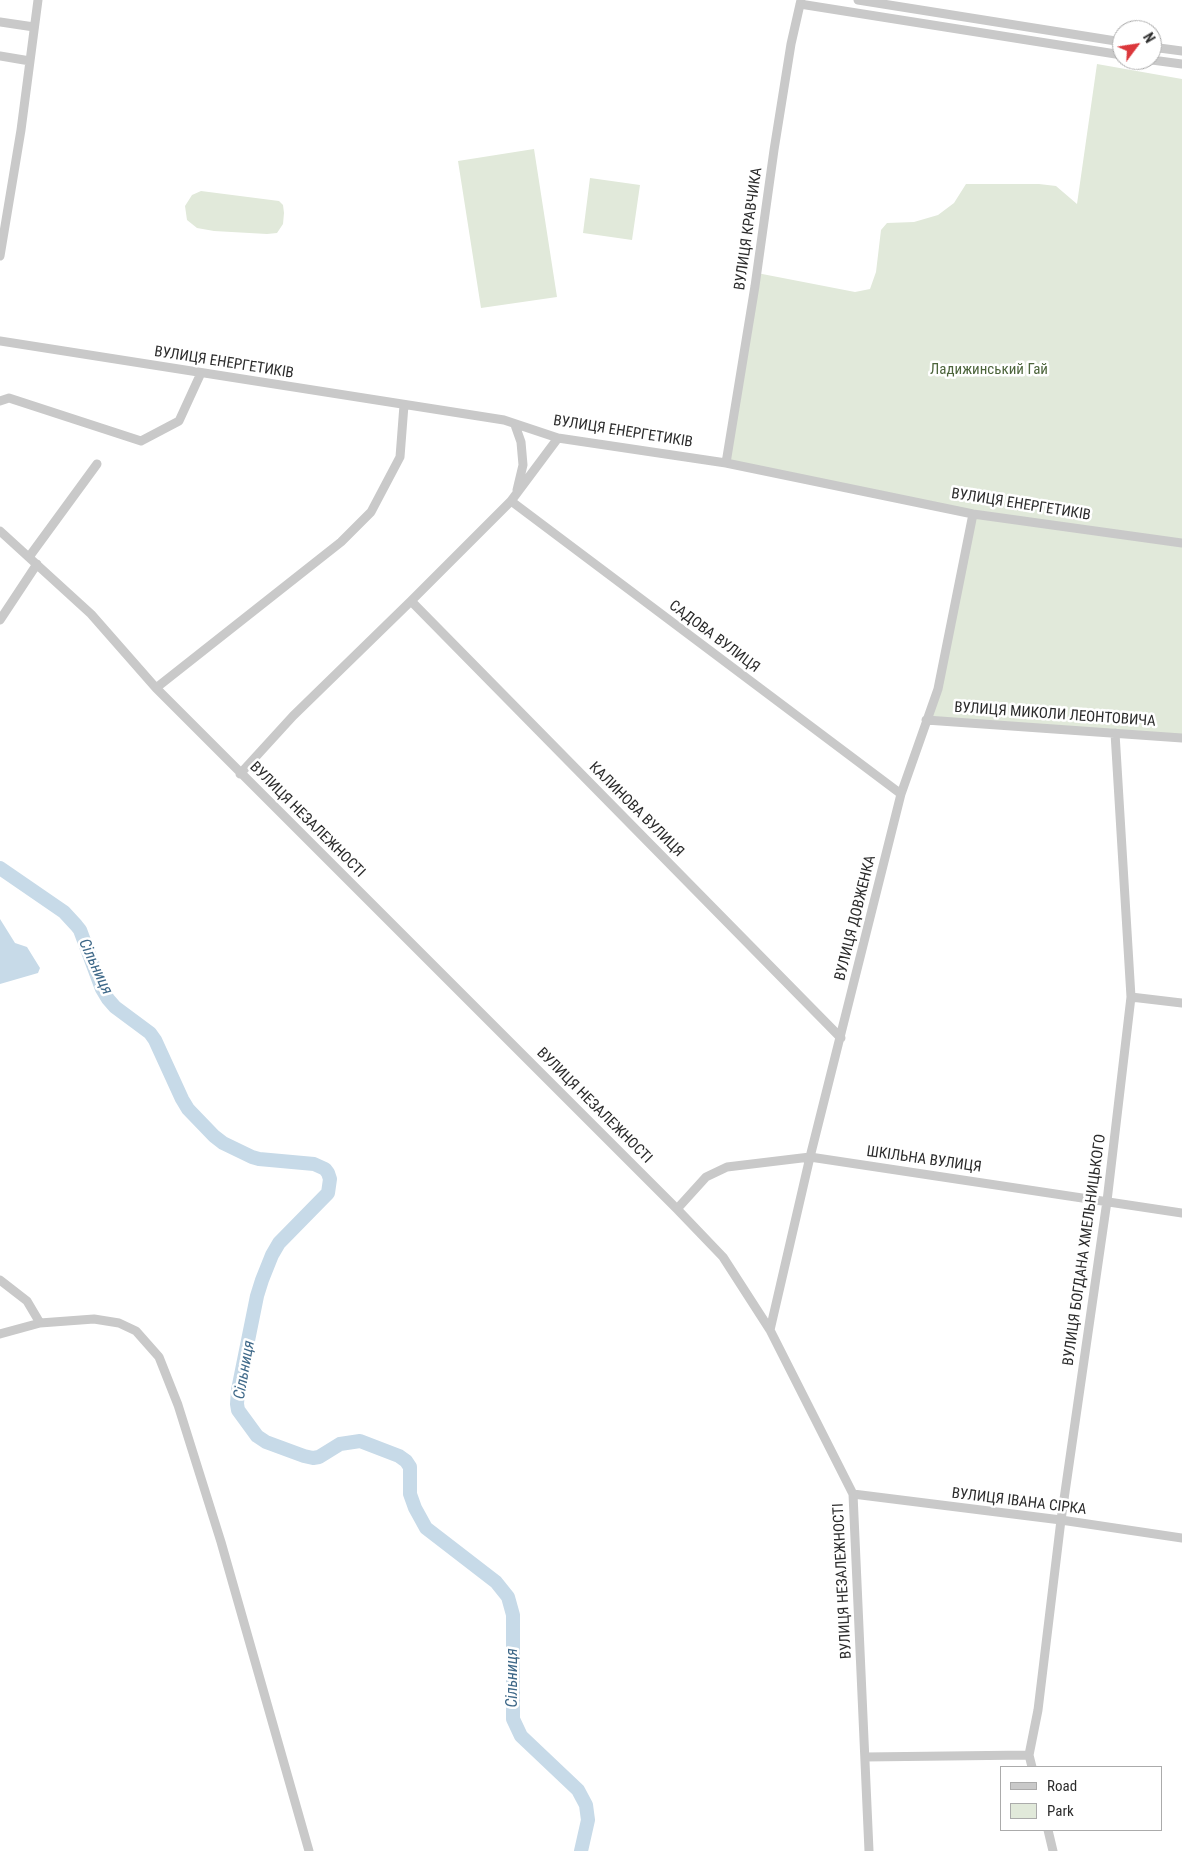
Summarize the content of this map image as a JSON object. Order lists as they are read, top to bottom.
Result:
{
  "streets": {
    "street": [
      "ВУЛИЦЯ КРАВЧИКА",
      "ВУЛИЦЯ ЕНЕРГЕТИКІВ",
      "САДОВА ВУЛИЦЯ",
      "ВУЛИЦЯ МИКОЛИ ЛЕОНТОВИЧА",
      "КАЛИНОВА ВУЛИЦЯ",
      "ВУЛИЦЯ НЕЗАЛЕЖНОСТІ",
      "ВУЛИЦЯ ДОВЖЕНКА",
      "ШКІЛЬНА ВУЛИЦЯ",
      "ВУЛИЦЯ БОГДАНА ХМЕЛЬНИЦЬКОГО",
      "ВУЛИЦЯ ІВАНА СІРКА"
    ]
  },
  "crossings": [
    ["ВУЛИЦЯ КРАВЧИКА", "ВУЛИЦЯ ЕНЕРГЕТИКІВ"],
    ["ВУЛИЦЯ ЕНЕРГЕТИКІВ", "ВУЛИЦЯ ДОВЖЕНКА"],
    ["САДОВА ВУЛИЦЯ", "ВУЛИЦЯ ДОВЖЕНКА"],
    ["ВУЛИЦЯ МИКОЛИ ЛЕОНТОВИЧА", "ВУЛИЦЯ ДОВЖЕНКА"],
    ["ВУЛИЦЯ МИКОЛИ ЛЕОНТОВИЧА", "ВУЛИЦЯ БОГДАНА ХМЕЛЬНИЦЬКОГО"],
    ["КАЛИНОВА ВУЛИЦЯ", "ВУЛИЦЯ ДОВЖЕНКА"],
    ["ВУЛИЦЯ НЕЗАЛЕЖНОСТІ", "ВУЛИЦЯ ДОВЖЕНКА"],
    ["ВУЛИЦЯ НЕЗАЛЕЖНОСТІ", "ШКІЛЬНА ВУЛИЦЯ"],
    ["ВУЛИЦЯ НЕЗАЛЕЖНОСТІ", "ВУЛИЦЯ ІВАНА СІРКА"],
    ["ВУЛИЦЯ ДОВЖЕНКА", "ШКІЛЬНА ВУЛИЦЯ"],
    ["ШКІЛЬНА ВУЛИЦЯ", "ВУЛИЦЯ БОГДАНА ХМЕЛЬНИЦЬКОГО"],
    ["ВУЛИЦЯ БОГДАНА ХМЕЛЬНИЦЬКОГО", "ВУЛИЦЯ ІВАНА СІРКА"]
  ],
  "water": ["Сільниця"],
  "parks": ["Ладижинський Гай"],
  "legend": ["Road", "Park"],
  "north": "top right"
}
